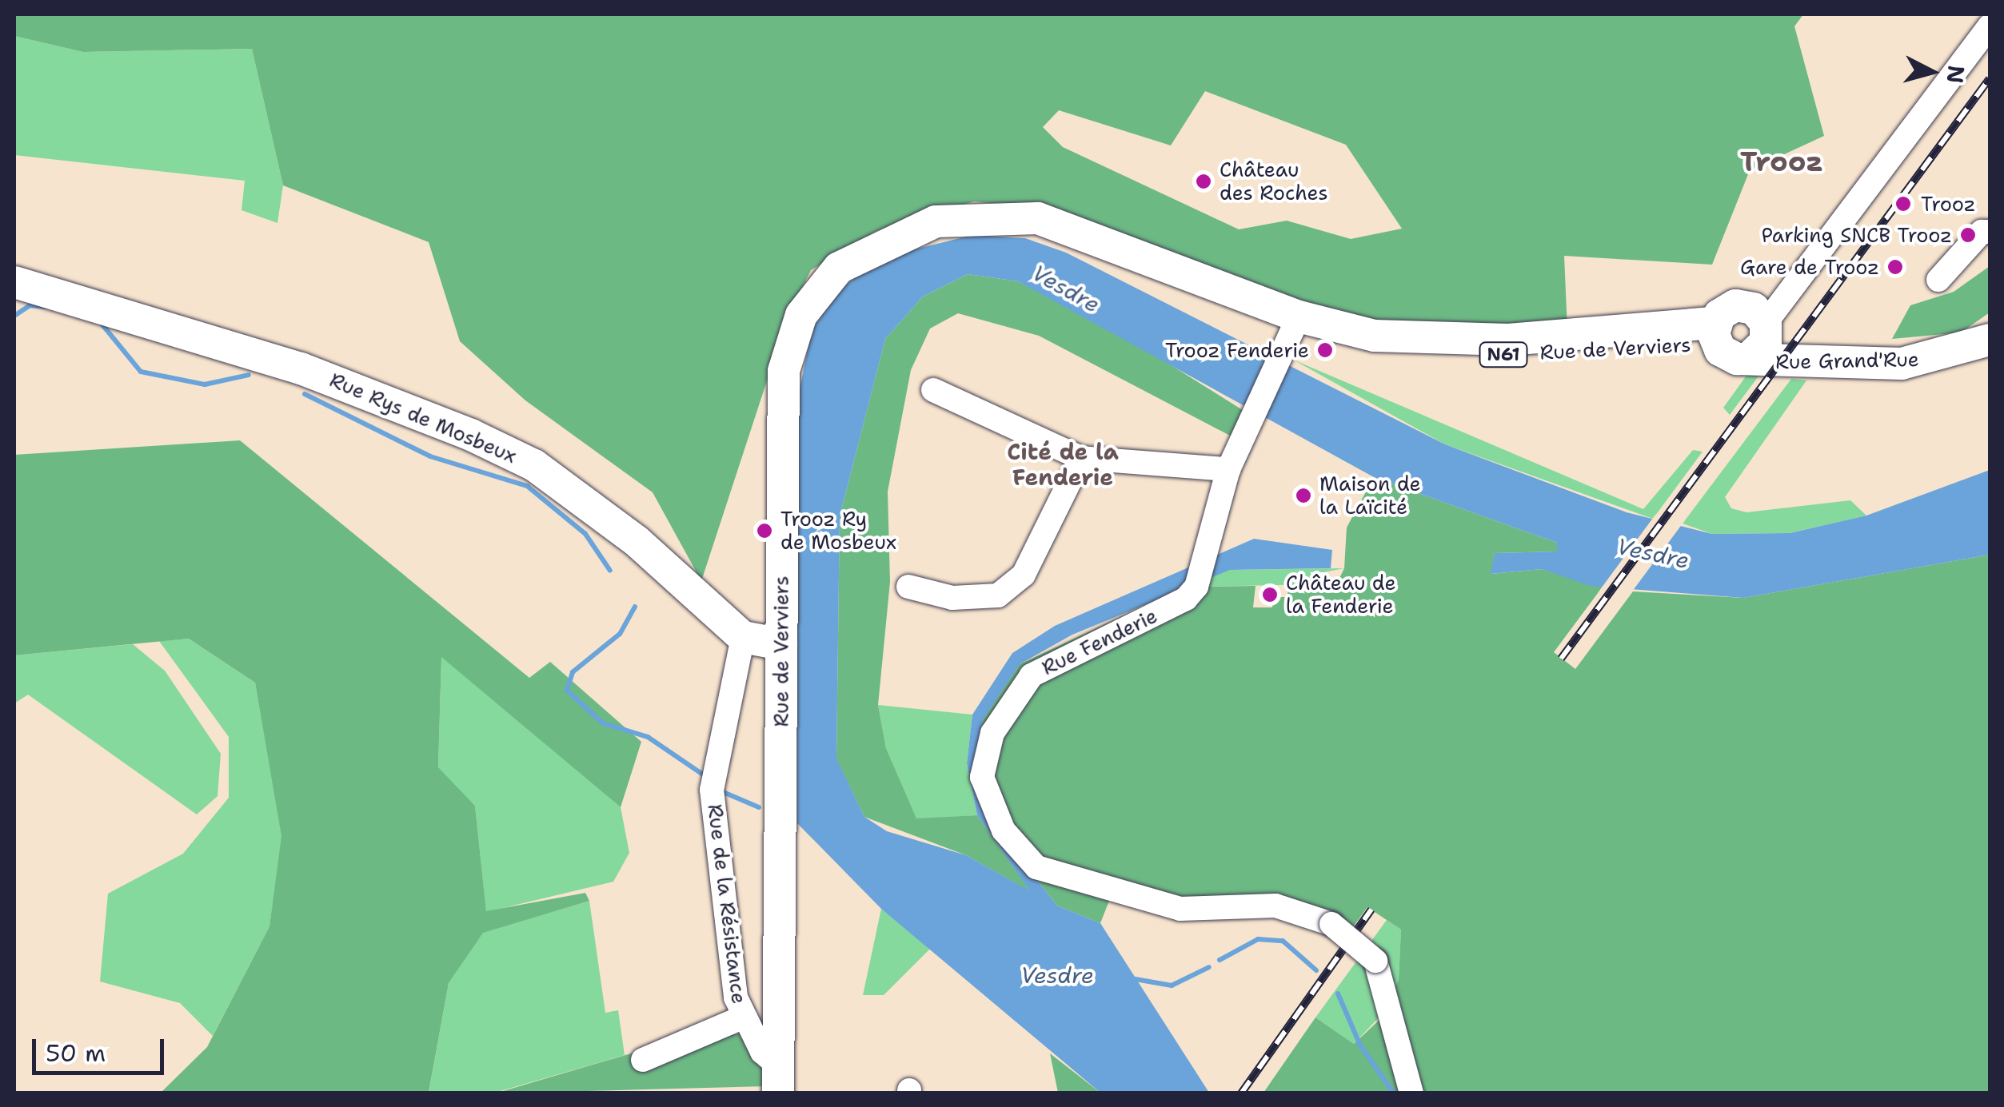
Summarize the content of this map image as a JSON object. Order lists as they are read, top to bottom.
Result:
{
  "streets": {
    "main road": [
      "Rue de Verviers",
      "N61",
      "Rue Grand'Rue",
      "Rue Rys de Mosbeux"
    ],
    "street": ["Rue Fenderie", "Rue de la Résistance"]
  },
  "crossings": [
    ["Rue de Verviers", "Rue Grand'Rue"],
    ["Rue de Verviers", "Rue Fenderie"],
    ["Rue de Verviers", "Rue de la Résistance"],
    ["Rue Rys de Mosbeux", "Rue de la Résistance"]
  ],
  "districts": ["Trooz", "Cité de la Fenderie"],
  "water": ["Vesdre"],
  "places": [
    "Château des Roches",
    "Trooz",
    "Parking SNCB Trooz",
    "Gare de Trooz",
    "Trooz Fenderie",
    "Maison de la Laïcité",
    "Trooz Ry de Mosbeux",
    "Château de la Fenderie"
  ],
  "scale_bar": "50 m",
  "north": "right"
}
